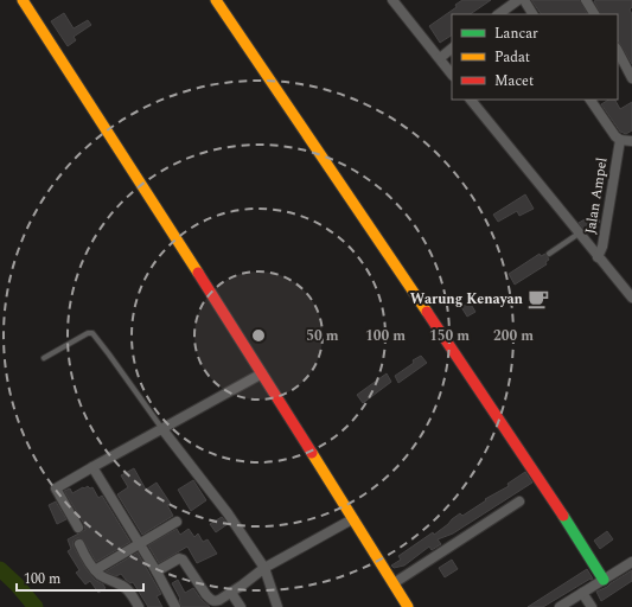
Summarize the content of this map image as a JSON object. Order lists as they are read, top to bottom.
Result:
{
  "streets": {
    "street": ["Jalan Ampel"]
  },
  "places": {
    "cafe": ["Warung Kenayan"]
  },
  "legend": ["Lancar", "Padat", "Macet"],
  "scale_bar": "100 m",
  "rings": [
    "50 m",
    "100 m",
    "150 m",
    "200 m"
  ]
}
